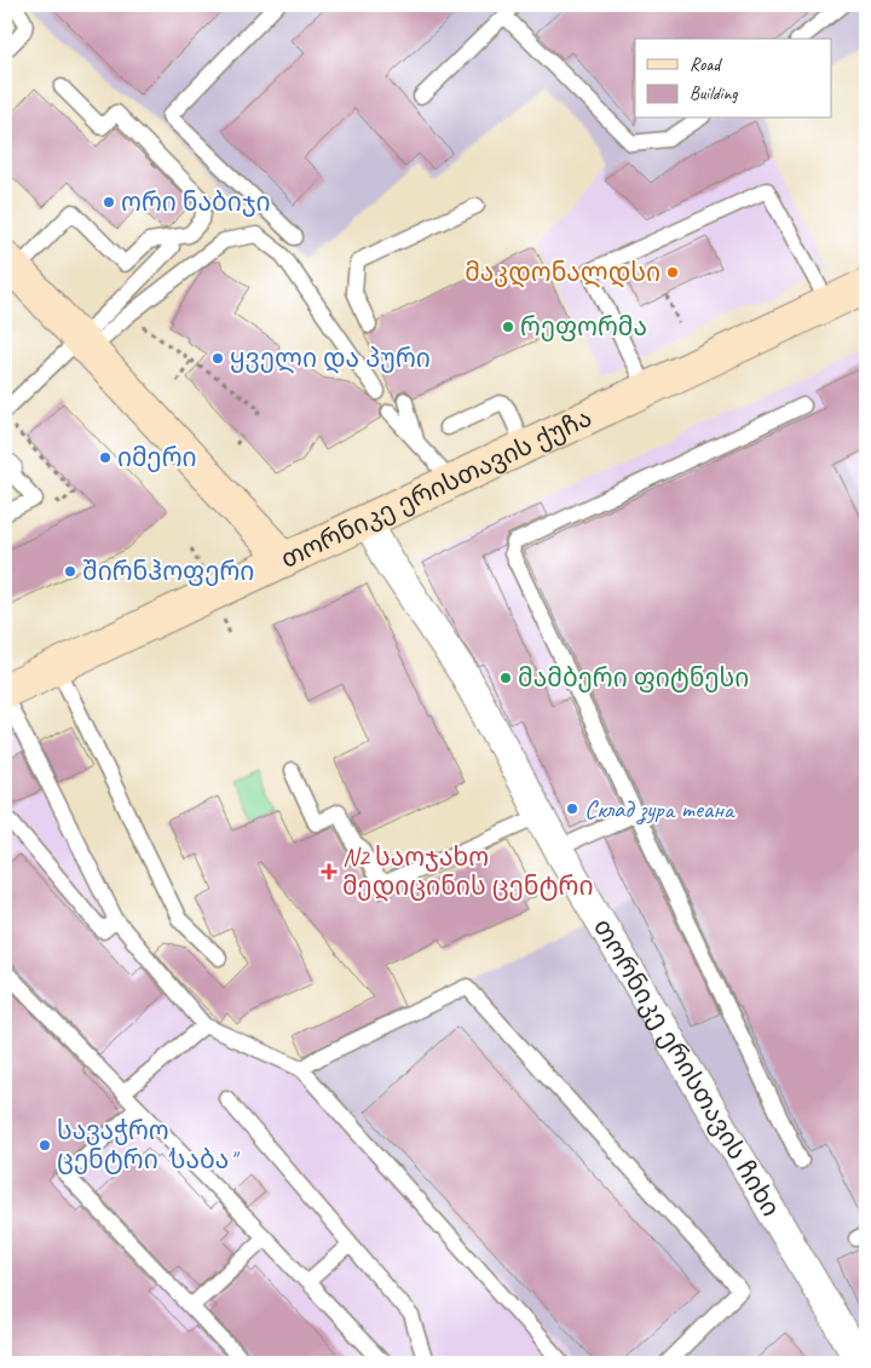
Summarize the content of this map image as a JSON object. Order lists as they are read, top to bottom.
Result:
{
  "streets": {
    "main road": ["თორნიკე ერისთავის ქუჩა"],
    "street": ["თორნიკე ერისთავის ჩიხი"]
  },
  "crossings": [
    ["თორნიკე ერისთავის ქუჩა", "თორნიკე ერისთავის ჩიხი"]
  ],
  "places": {
    "other": [
      "ორი ნაბიჯი",
      "მაკდონალდსი",
      "რეფორმა",
      "ყველი და პური",
      "იმერი",
      "შირნჰოფერი",
      "მამბერი ფიტნესი",
      "Склад зура теана",
      "სავაჭრო ცენტრი \"საბა\""
    ],
    "health": ["N2 საოჯახო მედიცინის ცენტრი"]
  },
  "legend": ["Road", "Building"]
}
